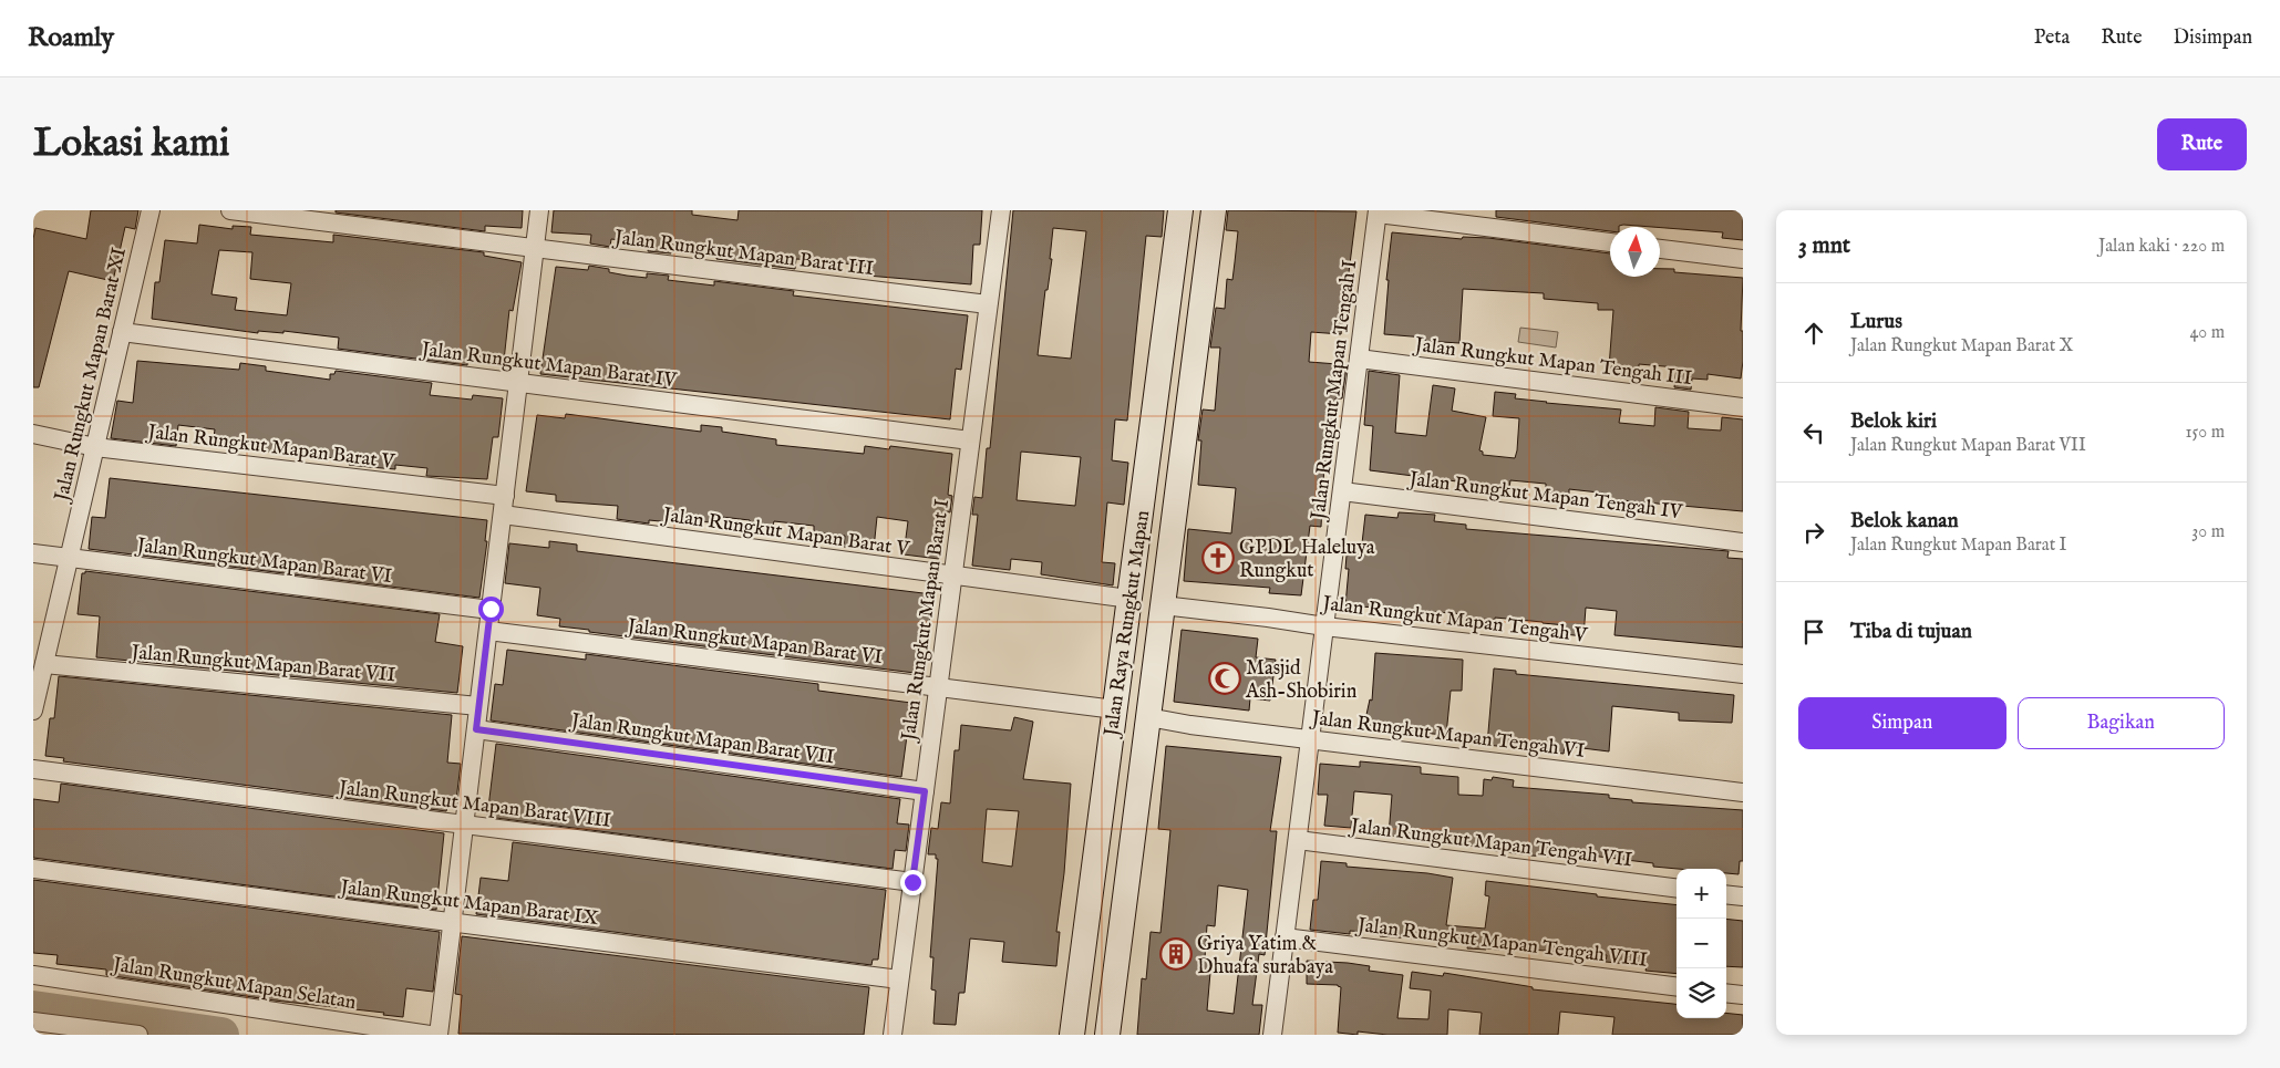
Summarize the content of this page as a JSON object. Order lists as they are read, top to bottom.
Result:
{
  "streets": {
    "street": [
      "Jalan Rungkut Mapan Barat III",
      "Jalan Rungkut Mapan Tengah III",
      "Jalan Rungkut Mapan Barat IV",
      "Jalan Rungkut Mapan Barat XI",
      "Jalan Rungkut Mapan Tengah I",
      "Jalan Rungkut Mapan Barat V",
      "Jalan Rungkut Mapan Tengah IV",
      "Jalan Rungkut Mapan Barat VI",
      "Jalan Rungkut Mapan Tengah V",
      "Jalan Rungkut Mapan Barat I",
      "Jalan Raya Rungkut Mapan",
      "Jalan Rungkut Mapan Barat VII",
      "Jalan Rungkut Mapan Tengah VI",
      "Jalan Rungkut Mapan Barat VIII",
      "Jalan Rungkut Mapan Tengah VII",
      "Jalan Rungkut Mapan Barat IX",
      "Jalan Rungkut Mapan Tengah VIII",
      "Jalan Rungkut Mapan Selatan"
    ]
  },
  "crossings": [
    ["Jalan Rungkut Mapan Barat III", "Jalan Rungkut Mapan Barat I"],
    ["Jalan Rungkut Mapan Tengah III", "Jalan Rungkut Mapan Tengah I"],
    ["Jalan Rungkut Mapan Barat IV", "Jalan Rungkut Mapan Barat XI"],
    ["Jalan Rungkut Mapan Barat IV", "Jalan Rungkut Mapan Barat I"],
    ["Jalan Rungkut Mapan Barat XI", "Jalan Rungkut Mapan Barat V"],
    ["Jalan Rungkut Mapan Barat XI", "Jalan Rungkut Mapan Barat VI"],
    ["Jalan Rungkut Mapan Barat XI", "Jalan Rungkut Mapan Barat VII"],
    ["Jalan Rungkut Mapan Tengah I", "Jalan Rungkut Mapan Tengah IV"],
    ["Jalan Rungkut Mapan Tengah I", "Jalan Rungkut Mapan Tengah V"],
    ["Jalan Rungkut Mapan Tengah I", "Jalan Rungkut Mapan Tengah VI"],
    ["Jalan Rungkut Mapan Tengah I", "Jalan Rungkut Mapan Tengah VII"],
    ["Jalan Rungkut Mapan Tengah I", "Jalan Rungkut Mapan Tengah VIII"],
    ["Jalan Rungkut Mapan Barat V", "Jalan Rungkut Mapan Barat I"],
    ["Jalan Rungkut Mapan Barat V", "Jalan Raya Rungkut Mapan"],
    ["Jalan Rungkut Mapan Barat VI", "Jalan Rungkut Mapan Barat I"],
    ["Jalan Rungkut Mapan Barat VI", "Jalan Raya Rungkut Mapan"],
    ["Jalan Rungkut Mapan Tengah V", "Jalan Raya Rungkut Mapan"],
    ["Jalan Rungkut Mapan Barat I", "Jalan Rungkut Mapan Barat VII"],
    ["Jalan Rungkut Mapan Barat I", "Jalan Rungkut Mapan Barat VIII"],
    ["Jalan Rungkut Mapan Barat I", "Jalan Rungkut Mapan Barat IX"],
    ["Jalan Raya Rungkut Mapan", "Jalan Rungkut Mapan Tengah VI"]
  ],
  "places": {
    "church": ["GPDL Haleluya Rungkut"],
    "mosque": ["Masjid Ash-Shobirin"],
    "building": ["Griya Yatim & Dhuafa surabaya"]
  },
  "north": "top",
  "page": {
    "header": "Roamly",
    "nav": ["Peta", "Rute", "Disimpan"],
    "buttons": [
      "Rute",
      ["Simpan", "Bagikan"]
    ],
    "title": "Lokasi kami",
    "heading": ["3 mnt", "Jalan kaki · 220 m"],
    "list": [
      ["Lurus", "Jalan Rungkut Mapan Barat X", "40 m"],
      ["Belok kiri", "Jalan Rungkut Mapan Barat VII", "150 m"],
      ["Belok kanan", "Jalan Rungkut Mapan Barat I", "30 m"],
      "Tiba di tujuan"
    ],
    "map_buttons": ["+", "−"]
  }
}
